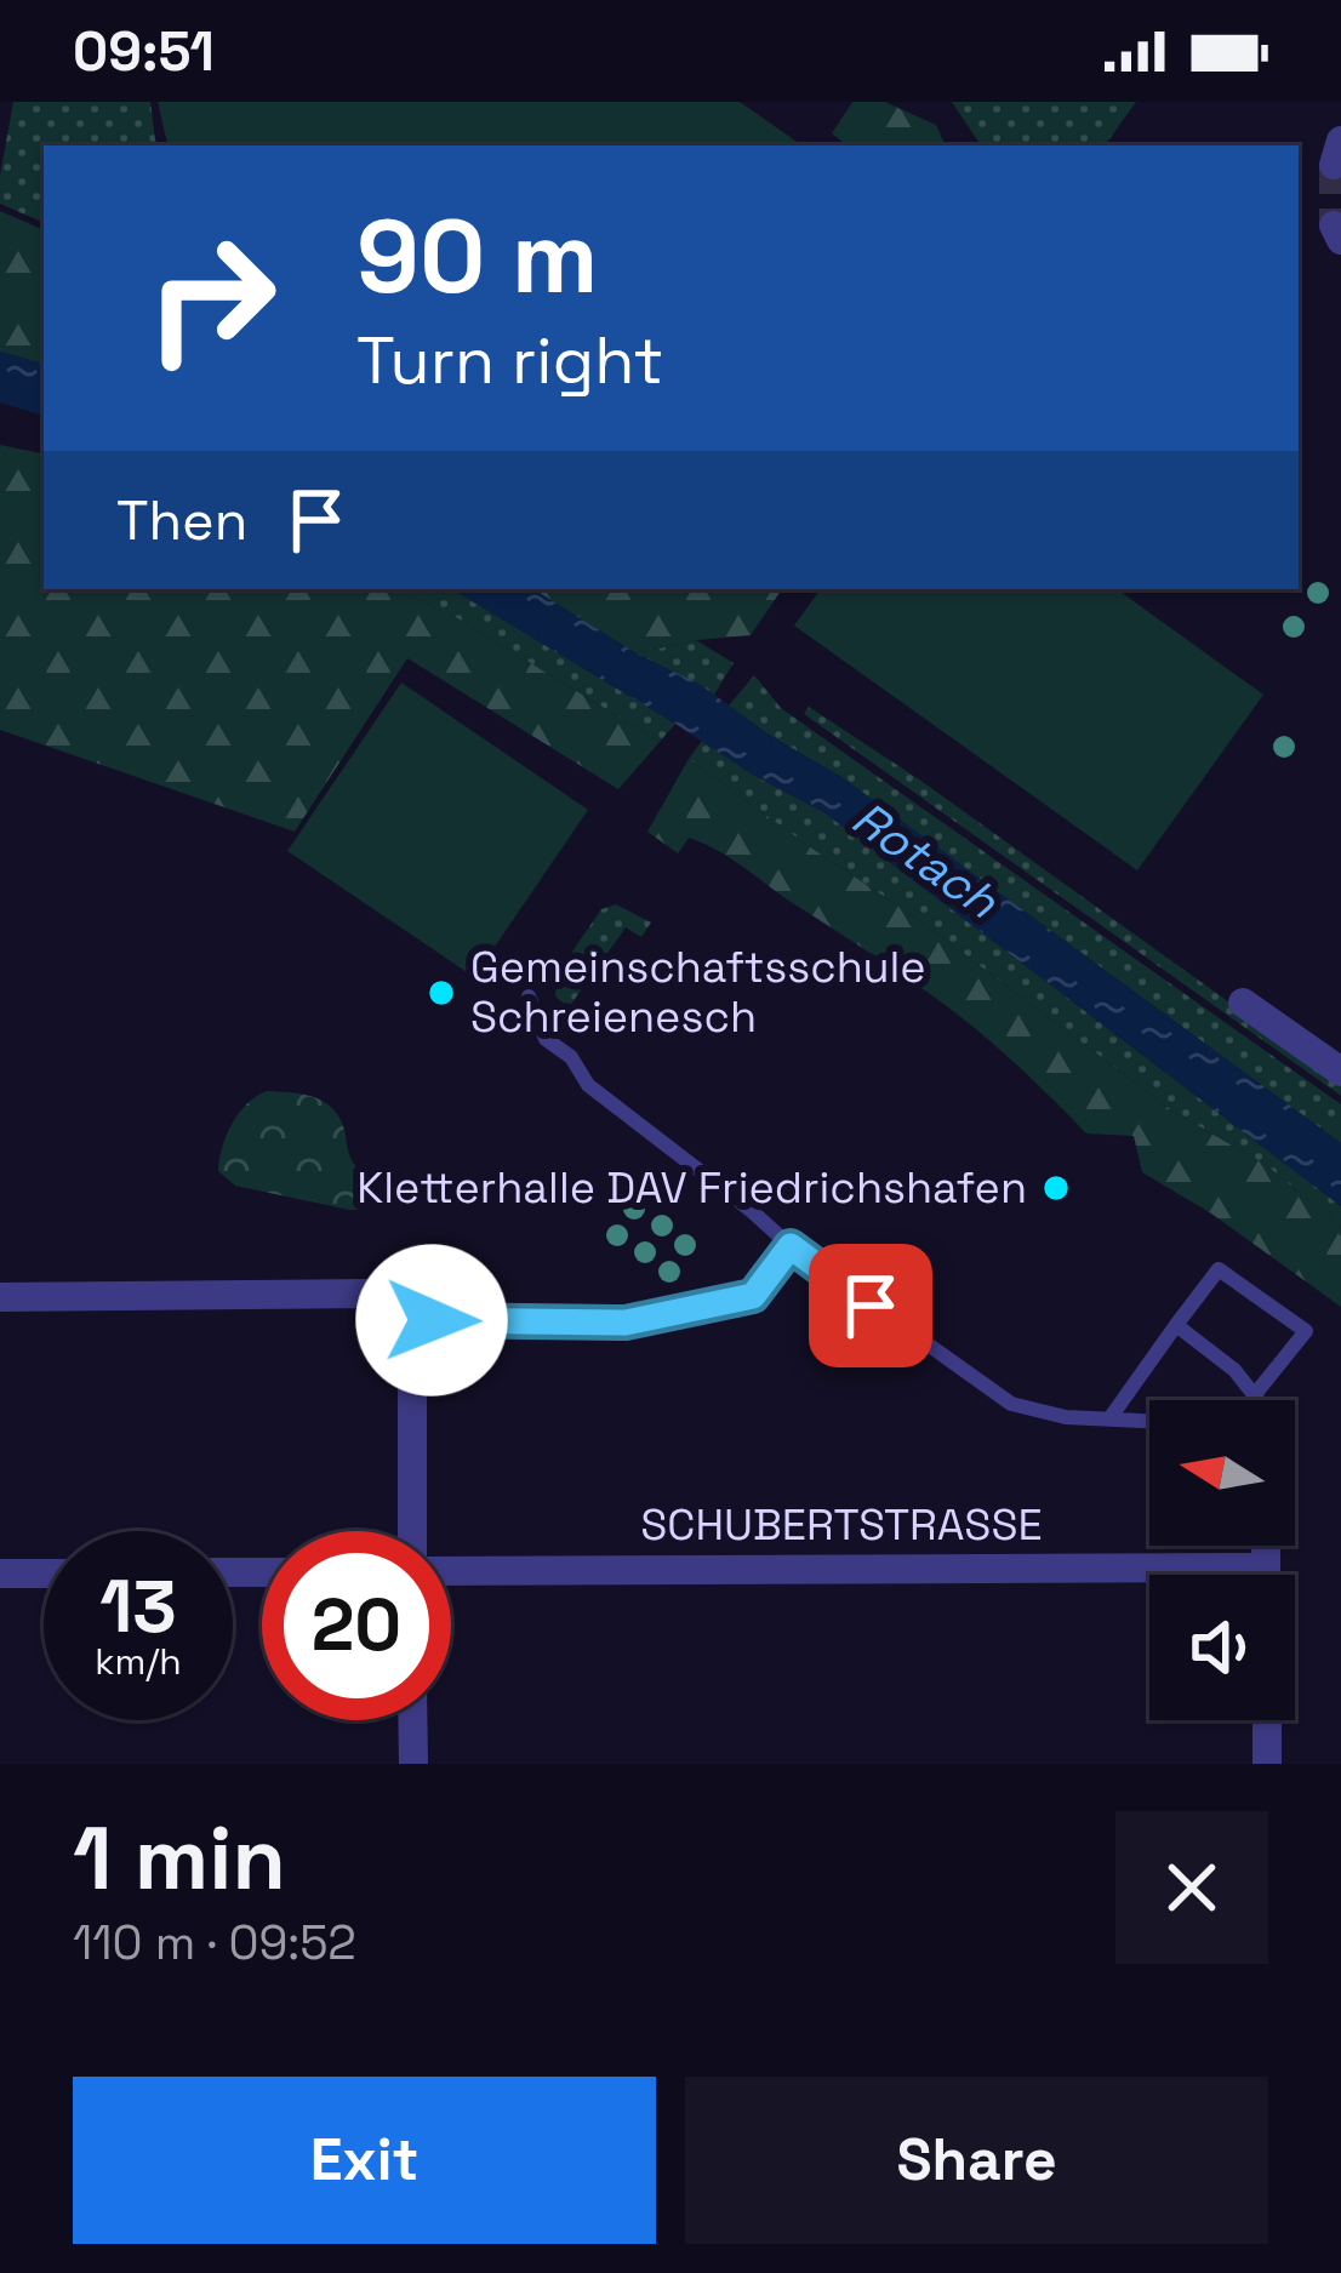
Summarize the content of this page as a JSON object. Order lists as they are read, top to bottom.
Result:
{
  "streets": {
    "street": ["SCHUBERTSTRASSE"]
  },
  "water": ["Rotach"],
  "places": ["Gemeinschaftsschule Schreienesch", "Kletterhalle DAV Friedrichshafen"],
  "north": "left",
  "page": {
    "status": "09:51",
    "turn": ["90 m", "Turn right"],
    "then": "Then",
    "speed": "13 km/h",
    "limit": "20",
    "heading": ["1 min", "110 m · 09:52"],
    "buttons": ["Exit", "Share"]
  }
}
